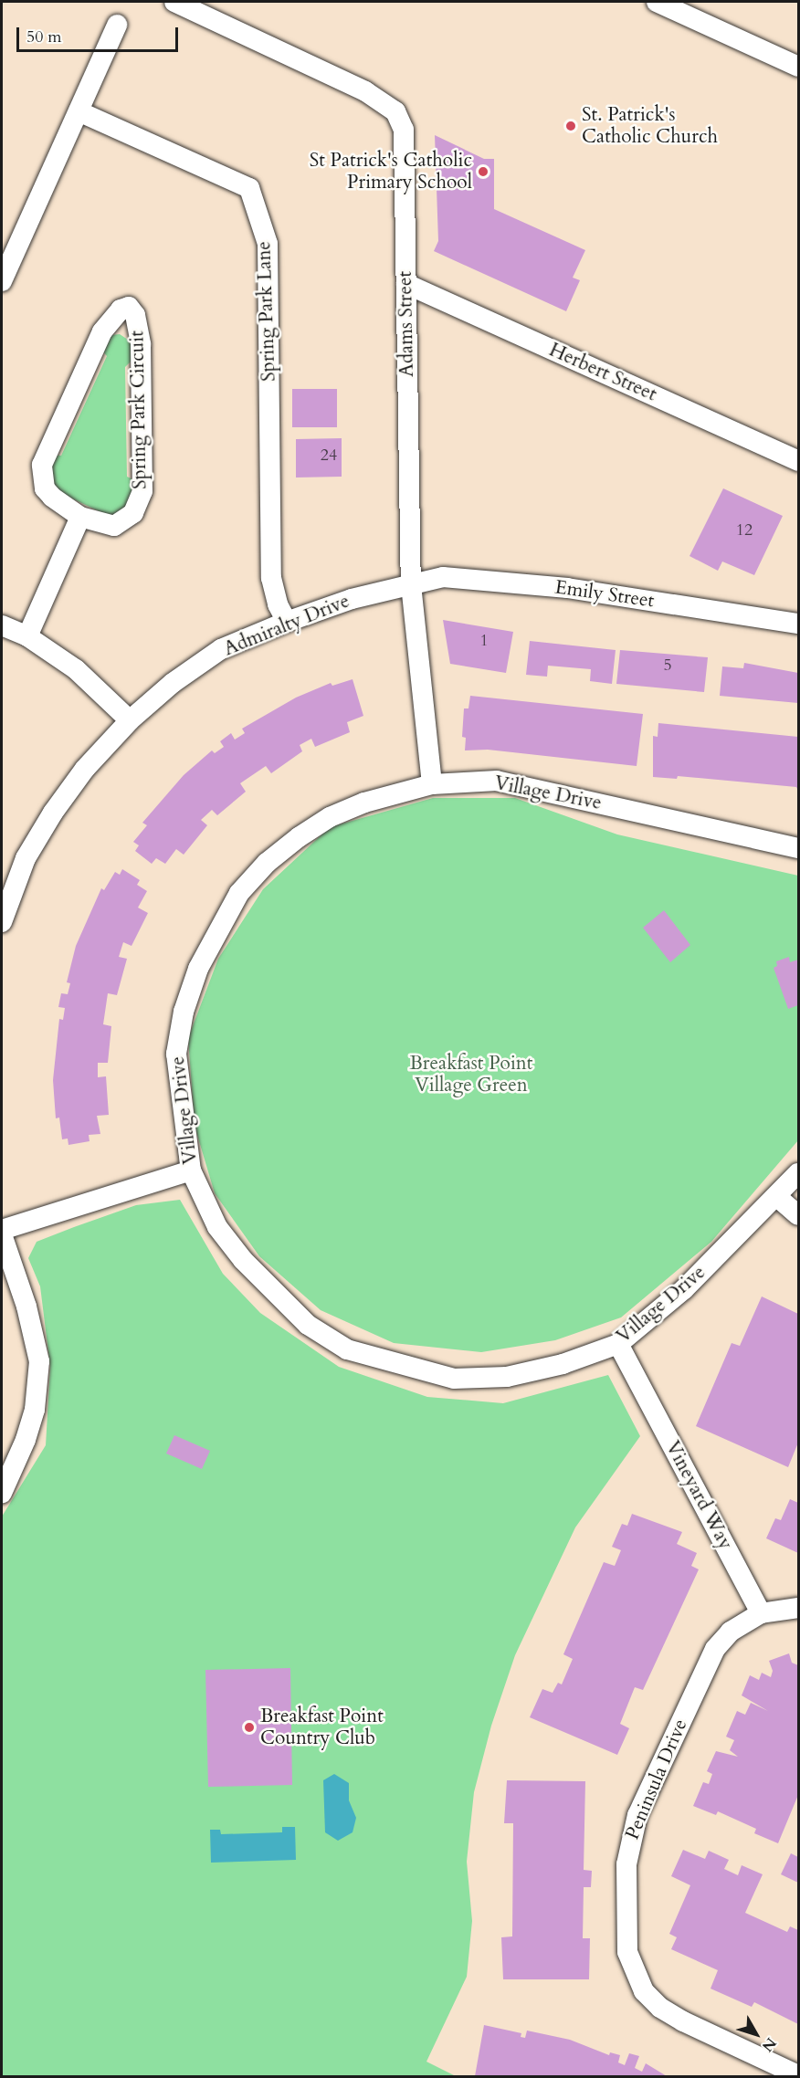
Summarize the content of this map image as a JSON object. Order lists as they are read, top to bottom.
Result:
{
  "streets": {
    "street": [
      "Spring Park Lane",
      "Adams Street",
      "Herbert Street",
      "Spring Park Circuit",
      "Emily Street",
      "Admiralty Drive",
      "Village Drive",
      "Vineyard Way",
      "Peninsula Drive"
    ]
  },
  "crossings": [
    ["Spring Park Lane", "Admiralty Drive"],
    ["Adams Street", "Herbert Street"],
    ["Adams Street", "Emily Street"],
    ["Adams Street", "Admiralty Drive"],
    ["Adams Street", "Village Drive"],
    ["Emily Street", "Admiralty Drive"],
    ["Village Drive", "Vineyard Way"],
    ["Vineyard Way", "Peninsula Drive"]
  ],
  "parks": ["Breakfast Point Village Green"],
  "places": ["St. Patrick's Catholic Church", "St Patrick's Catholic Primary School", "Breakfast Point Country Club"],
  "house_numbers": [
    "24",
    "12",
    "1",
    "5"
  ],
  "scale_bar": "50 m",
  "north": "bottom right"
}
